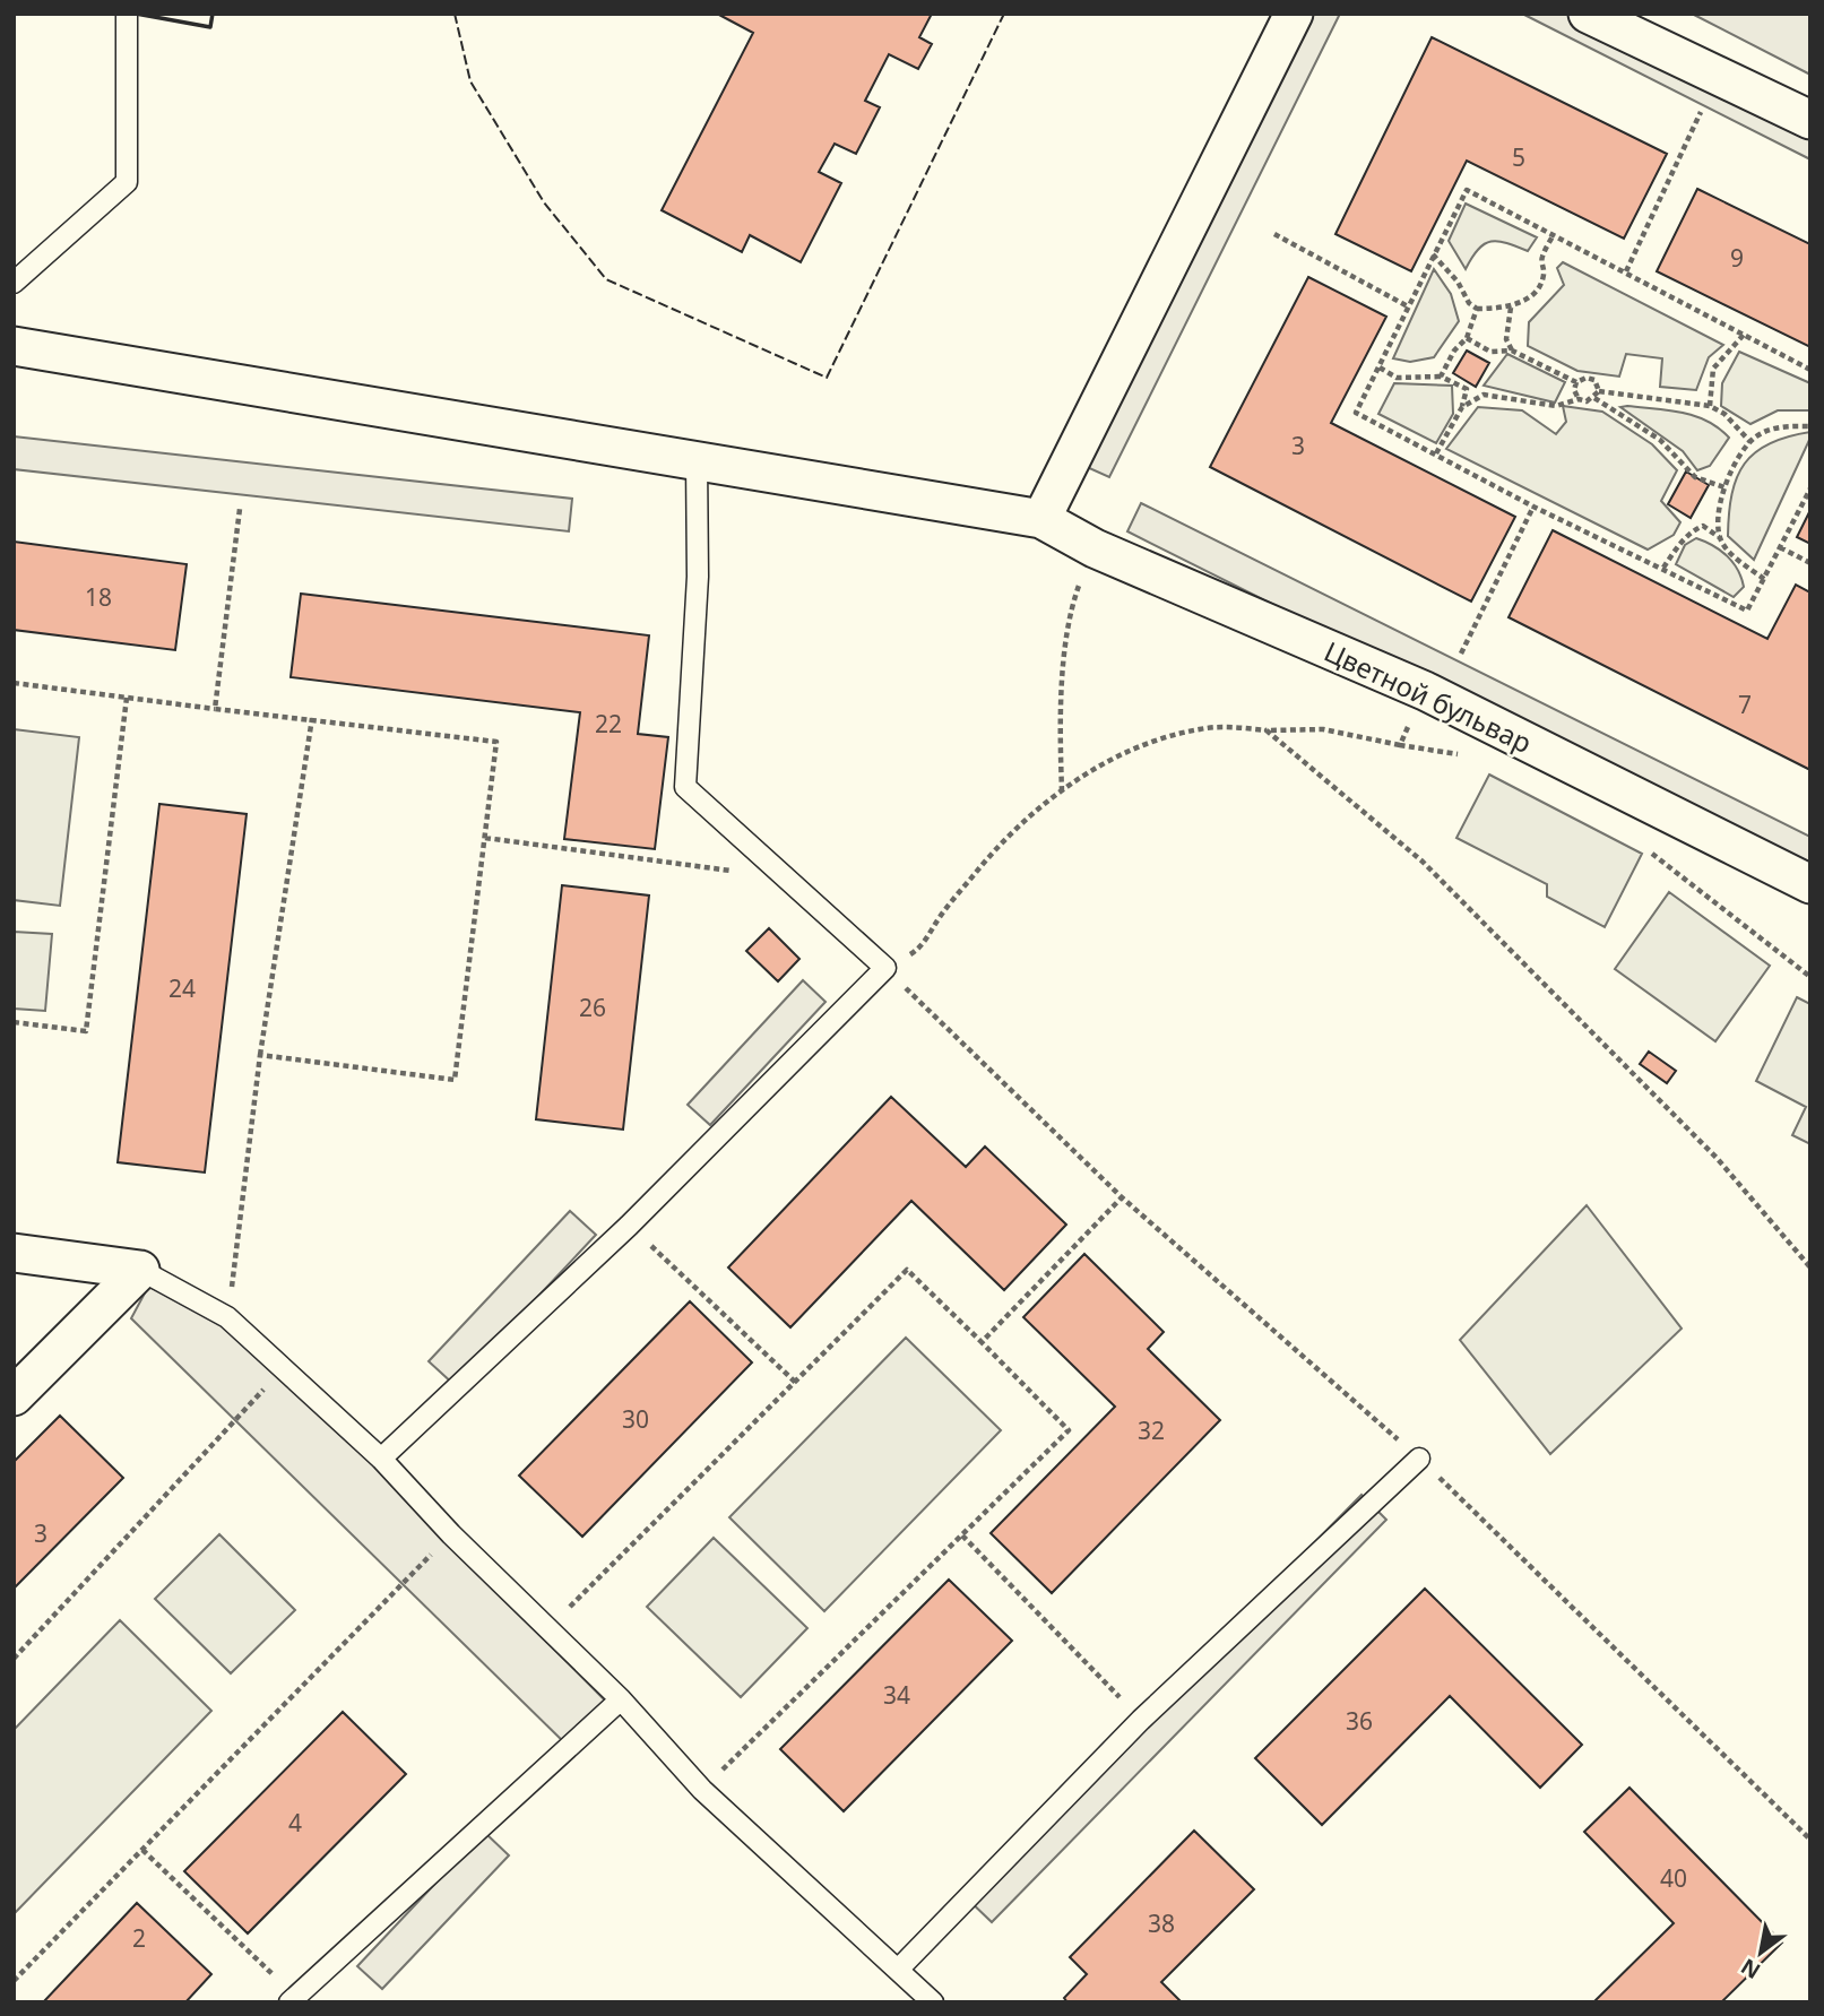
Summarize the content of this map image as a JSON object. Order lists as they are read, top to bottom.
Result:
{
  "streets": {
    "street": ["Цветной бульвар"]
  },
  "house_numbers": [
    "5",
    "9",
    "3",
    "18",
    "7",
    "22",
    "24",
    "26",
    "30",
    "32",
    "3",
    "34",
    "36",
    "4",
    "40",
    "38",
    "2"
  ],
  "north": "bottom left"
}
